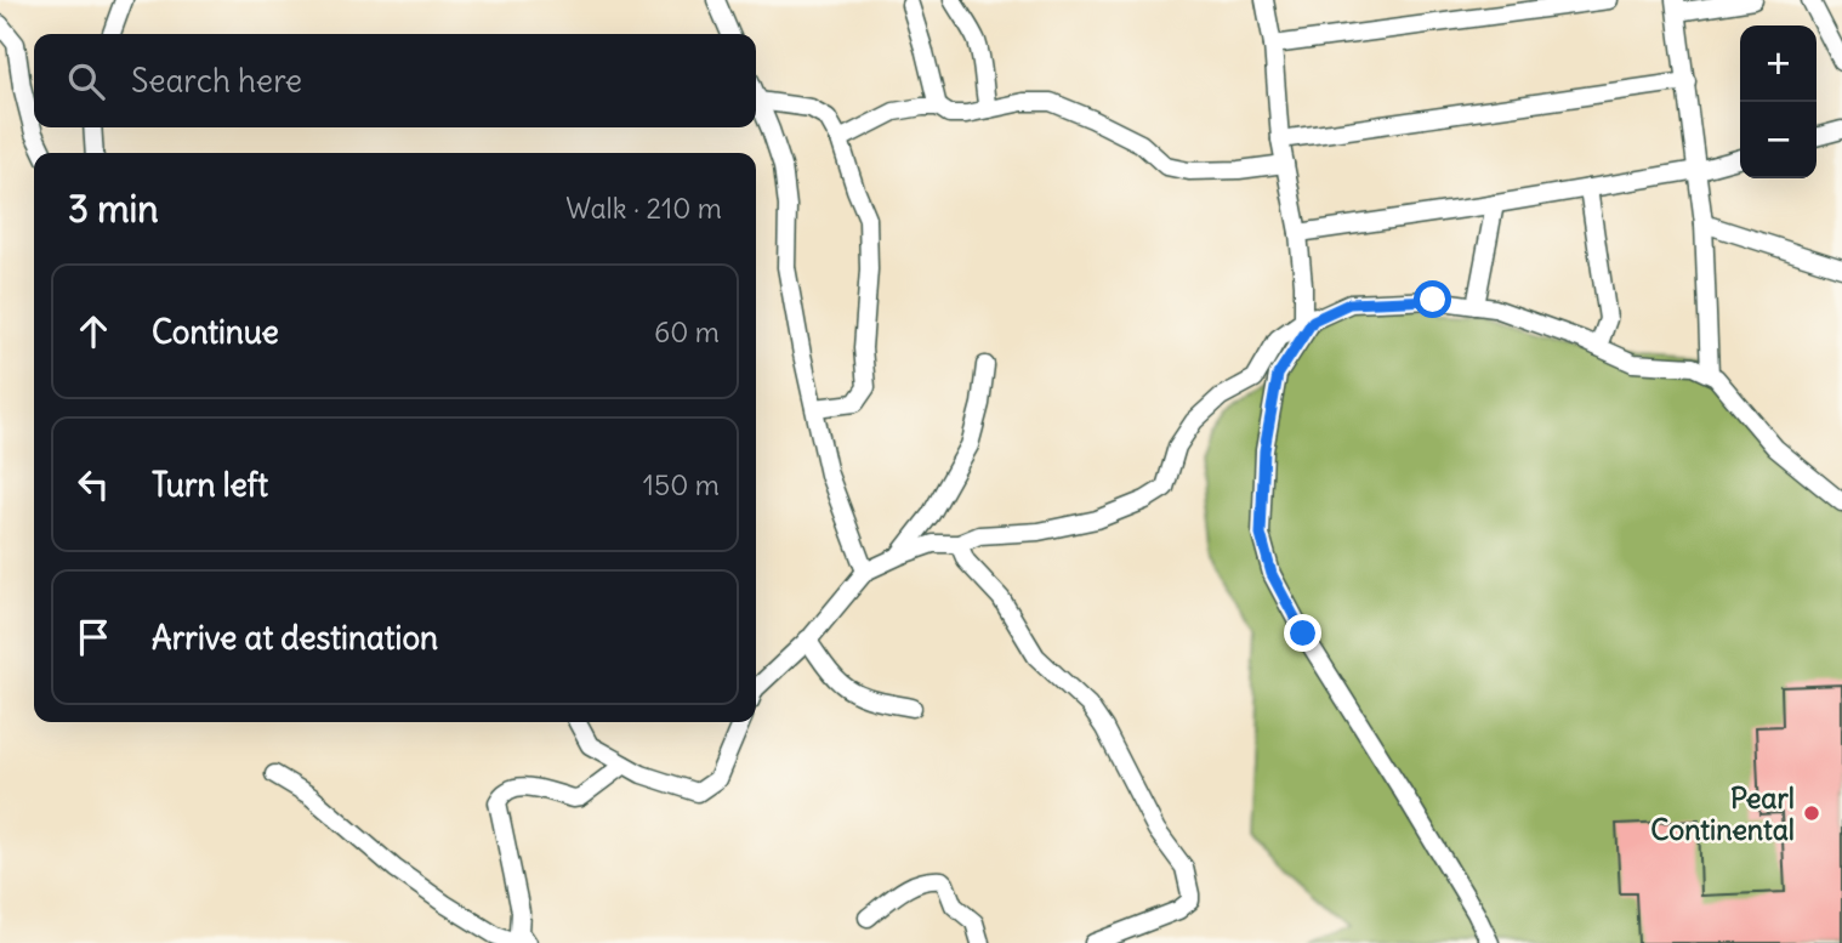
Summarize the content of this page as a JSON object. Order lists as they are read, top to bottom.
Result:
{
  "places": ["Pearl Continental"],
  "page": {
    "map_buttons": ["+", "−"],
    "search": "Search here",
    "heading": ["3 min", "Walk · 210 m"],
    "list": [
      ["Continue", "60 m"],
      ["Turn left", "150 m"],
      "Arrive at destination"
    ]
  }
}
